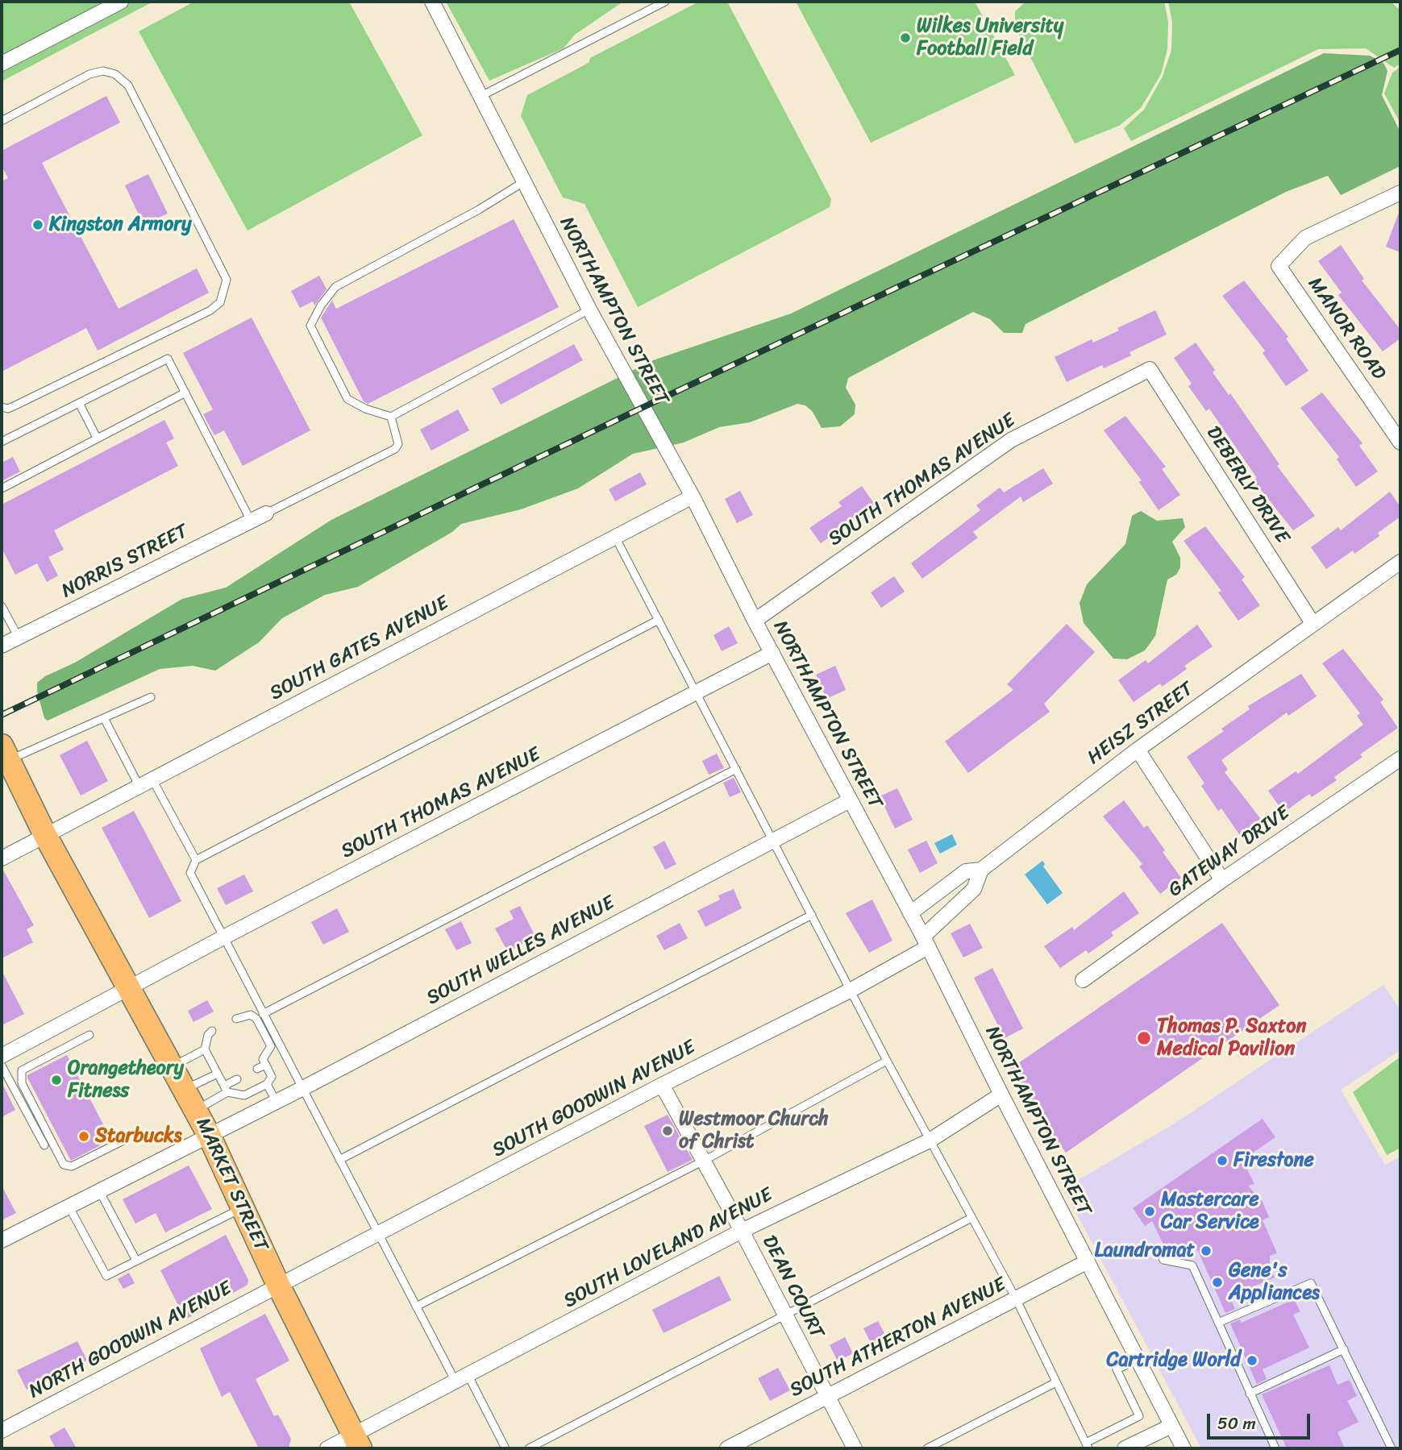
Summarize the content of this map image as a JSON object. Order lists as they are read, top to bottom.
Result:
{
  "streets": {
    "main road": ["MARKET STREET"],
    "street": [
      "NORTHAMPTON STREET",
      "MANOR ROAD",
      "SOUTH THOMAS AVENUE",
      "DEBERLY DRIVE",
      "NORRIS STREET",
      "SOUTH GATES AVENUE",
      "HEISZ STREET",
      "GATEWAY DRIVE",
      "SOUTH WELLES AVENUE",
      "SOUTH GOODWIN AVENUE",
      "SOUTH LOVELAND AVENUE",
      "DEAN COURT",
      "SOUTH ATHERTON AVENUE",
      "NORTH GOODWIN AVENUE"
    ]
  },
  "crossings": [
    ["NORTHAMPTON STREET", "SOUTH THOMAS AVENUE"],
    ["NORTHAMPTON STREET", "SOUTH GATES AVENUE"],
    ["NORTHAMPTON STREET", "HEISZ STREET"],
    ["NORTHAMPTON STREET", "SOUTH WELLES AVENUE"],
    ["NORTHAMPTON STREET", "SOUTH GOODWIN AVENUE"],
    ["NORTHAMPTON STREET", "SOUTH LOVELAND AVENUE"],
    ["NORTHAMPTON STREET", "SOUTH ATHERTON AVENUE"],
    ["SOUTH THOMAS AVENUE", "DEBERLY DRIVE"],
    ["SOUTH THOMAS AVENUE", "MARKET STREET"],
    ["DEBERLY DRIVE", "HEISZ STREET"],
    ["SOUTH GATES AVENUE", "MARKET STREET"],
    ["HEISZ STREET", "SOUTH GOODWIN AVENUE"],
    ["SOUTH WELLES AVENUE", "MARKET STREET"],
    ["SOUTH GOODWIN AVENUE", "MARKET STREET"],
    ["SOUTH GOODWIN AVENUE", "DEAN COURT"],
    ["SOUTH GOODWIN AVENUE", "NORTH GOODWIN AVENUE"],
    ["MARKET STREET", "SOUTH LOVELAND AVENUE"],
    ["MARKET STREET", "NORTH GOODWIN AVENUE"],
    ["SOUTH LOVELAND AVENUE", "DEAN COURT"],
    ["DEAN COURT", "SOUTH ATHERTON AVENUE"]
  ],
  "places": [
    "Wilkes University Football Field",
    "Kingston Armory",
    "Thomas P. Saxton Medical Pavilion",
    "Orangetheory Fitness",
    "Westmoor Church of Christ",
    "Starbucks",
    "Firestone",
    "Mastercare Car Service",
    "Laundromat",
    "Gene's Appliances",
    "Cartridge World"
  ],
  "scale_bar": "50 m"
}
